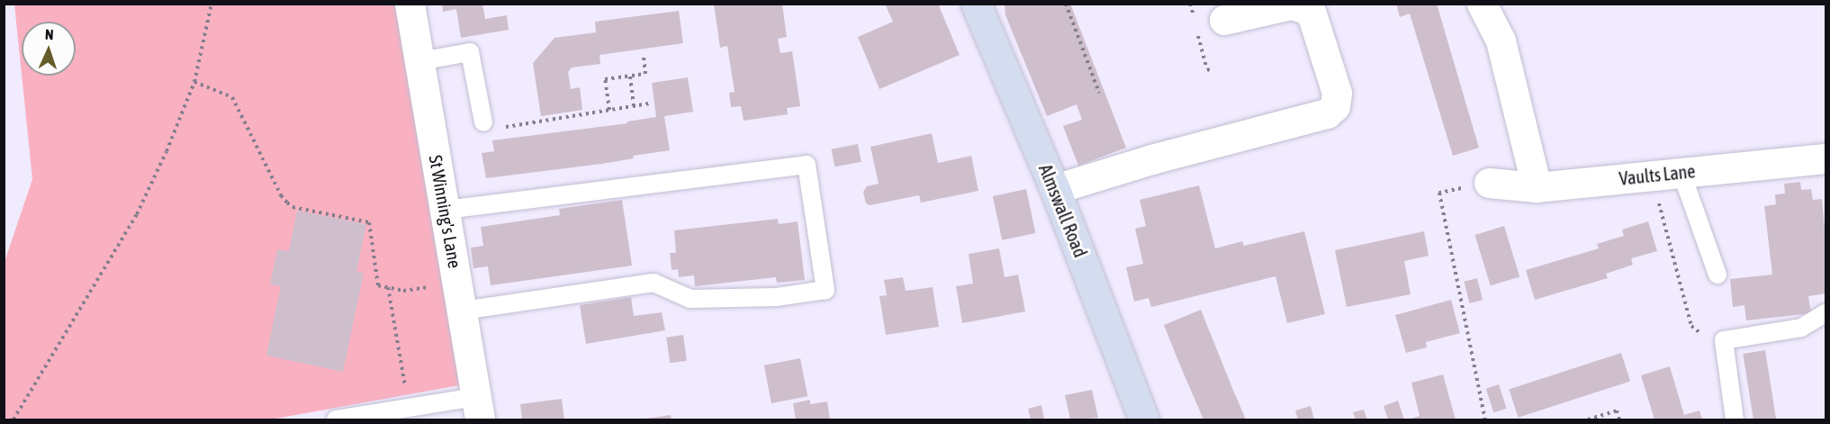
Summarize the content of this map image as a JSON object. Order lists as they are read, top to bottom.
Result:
{
  "streets": {
    "main road": ["Almswall Road"],
    "street": ["Vaults Lane", "St Winning's Lane"]
  },
  "north": "top"
}
